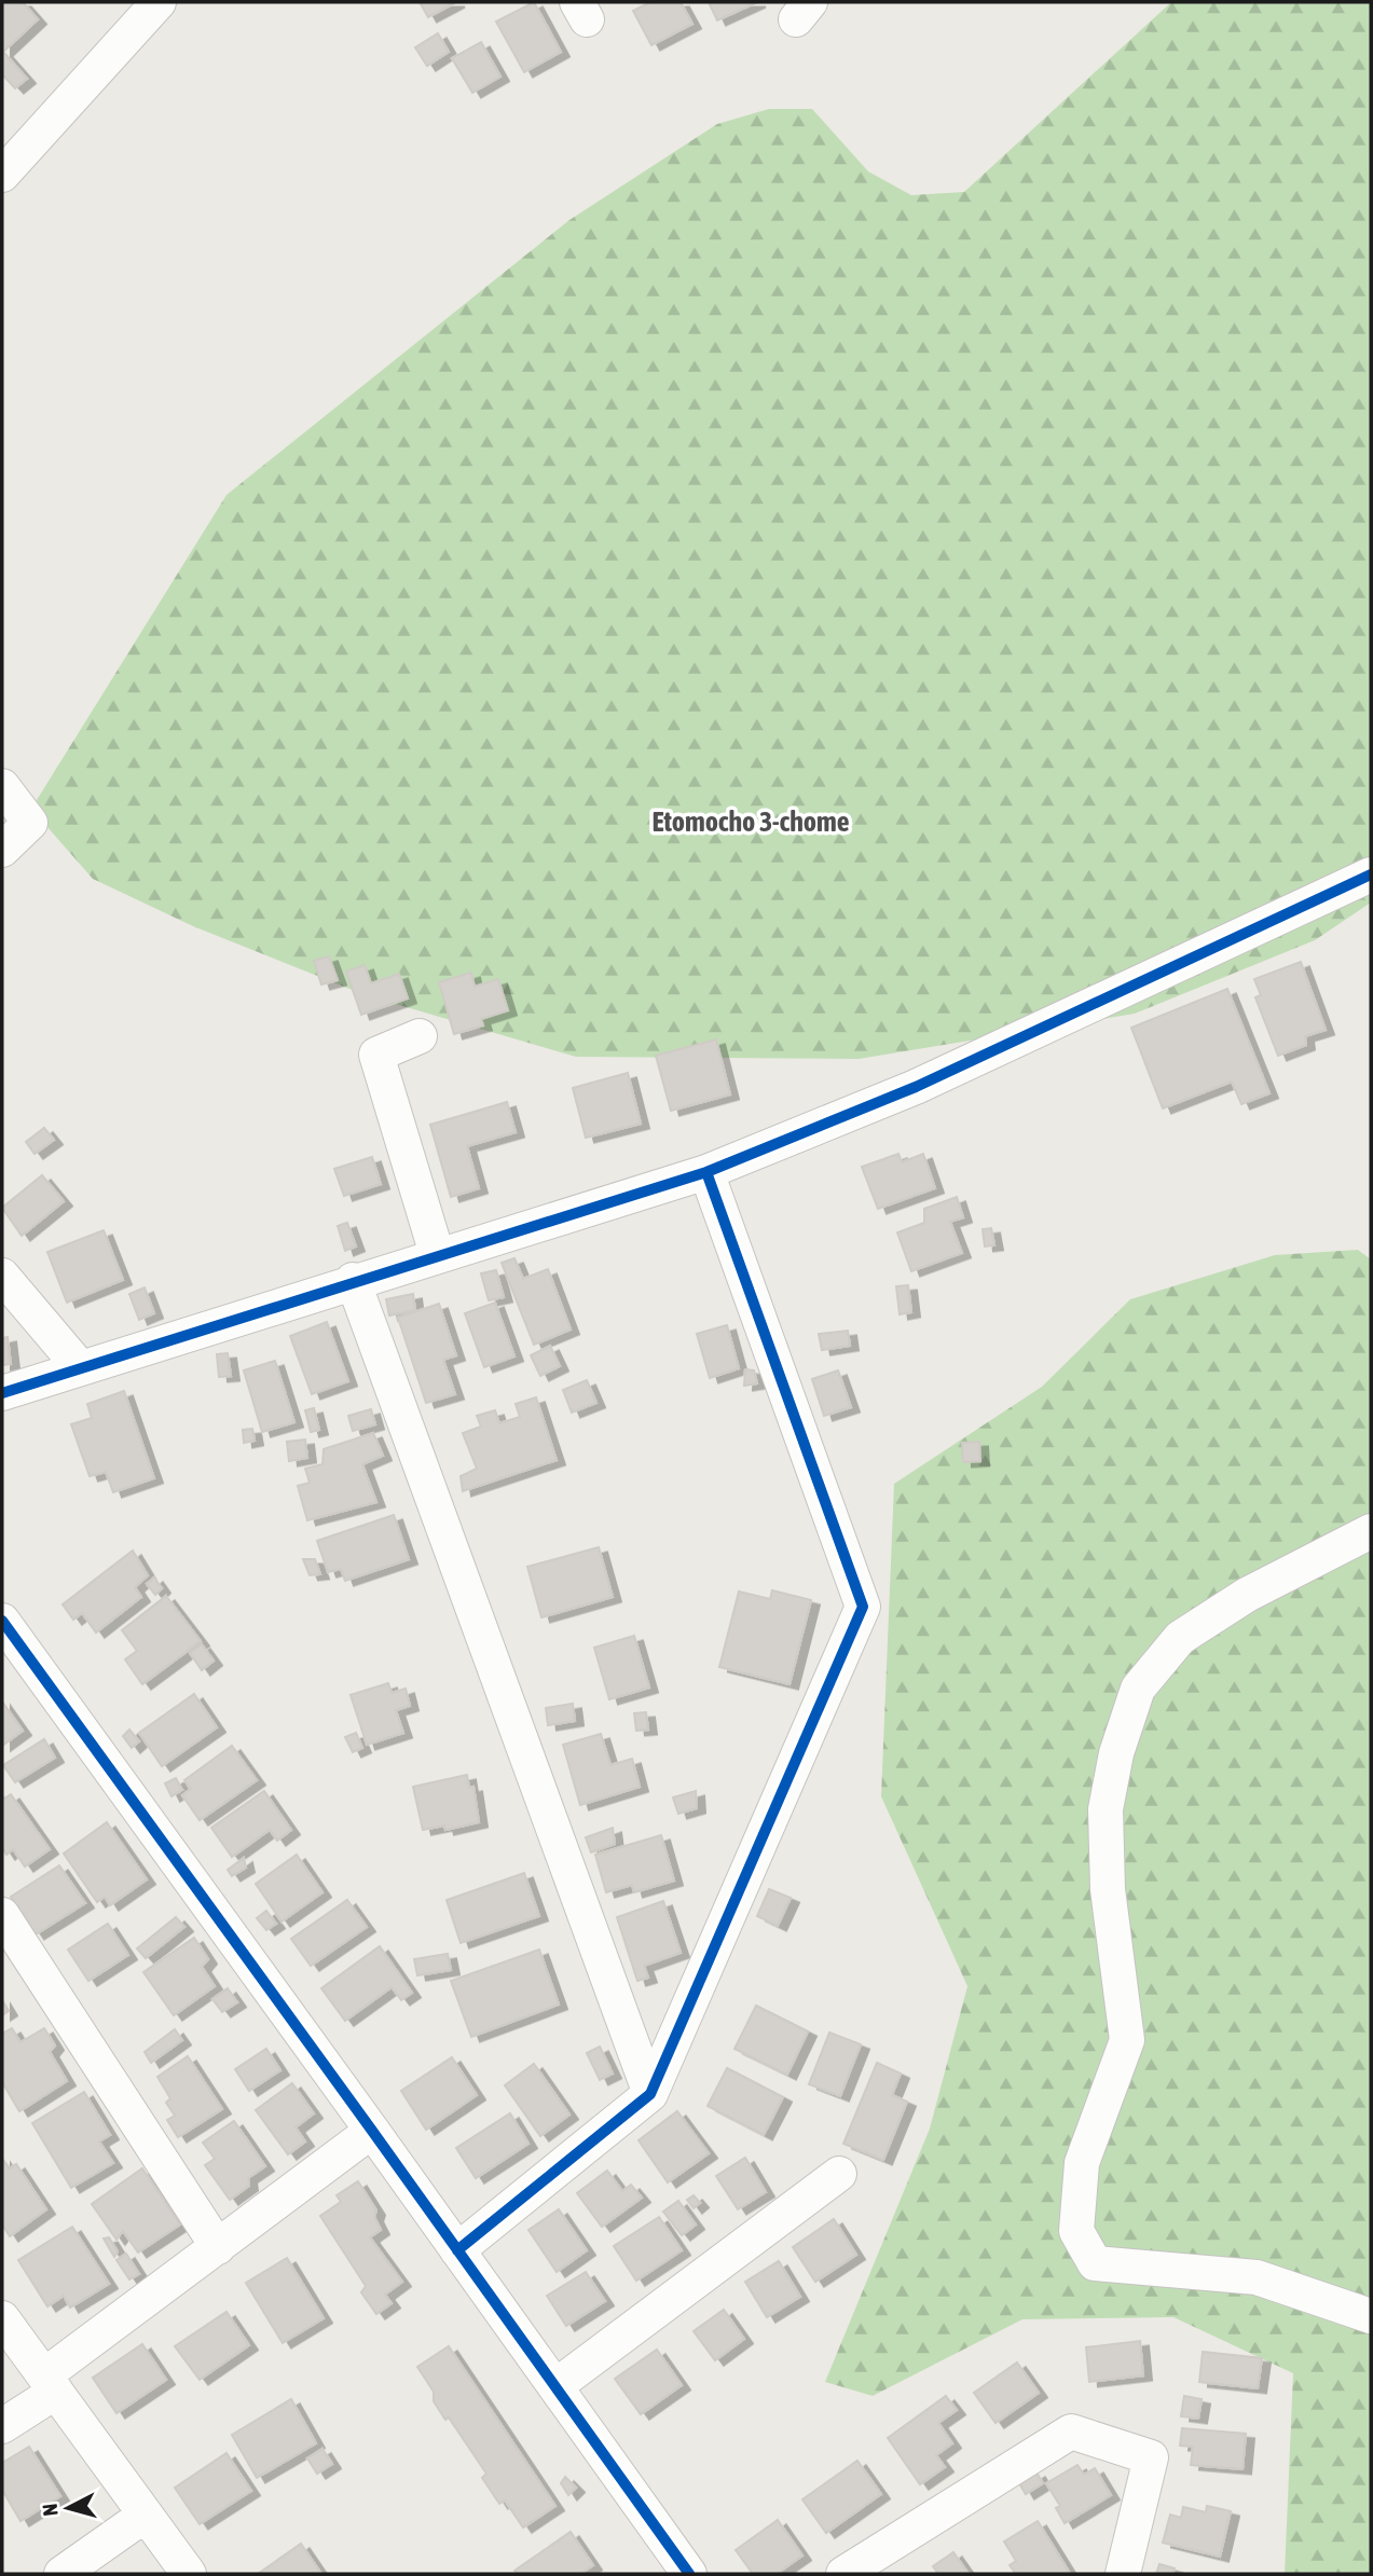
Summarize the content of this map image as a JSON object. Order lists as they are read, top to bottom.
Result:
{
  "districts": ["Etomocho 3-chome"],
  "north": "left"
}
